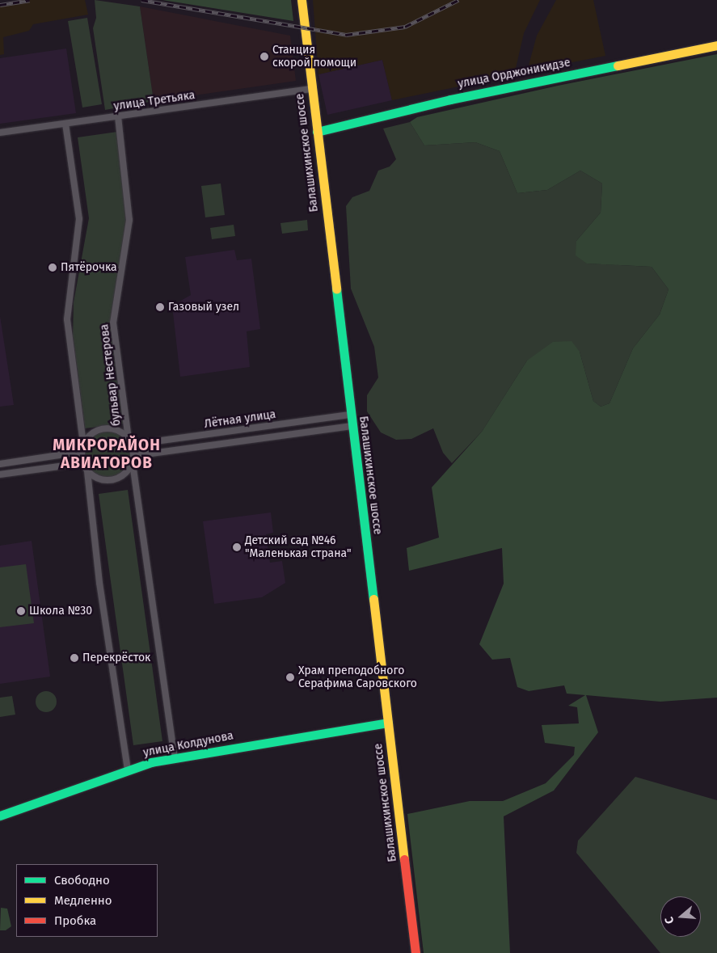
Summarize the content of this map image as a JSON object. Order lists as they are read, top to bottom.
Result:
{
  "streets": {
    "main road": ["улица Орджоникидзе", "Балашихинское шоссе", "улица Колдунова"],
    "street": ["улица Третьяка", "бульвар Нестерова", "Лётная улица"]
  },
  "crossings": [
    ["улица Орджоникидзе", "Балашихинское шоссе"],
    ["улица Третьяка", "Балашихинское шоссе"],
    ["улица Третьяка", "бульвар Нестерова"],
    ["Балашихинское шоссе", "Лётная улица"],
    ["Балашихинское шоссе", "улица Колдунова"],
    ["бульвар Нестерова", "Лётная улица"]
  ],
  "districts": ["МИКРОРАЙОН АВИАТОРОВ"],
  "places": [
    "Станция скорой помощи",
    "Пятёрочка",
    "Газовый узел",
    "Детский сад №46 \"Маленькая страна\"",
    "Школа №30",
    "Перекрёсток",
    "Храм преподобного Серафима Саровского"
  ],
  "legend": ["Свободно", "Медленно", "Пробка"],
  "north": "left"
}
